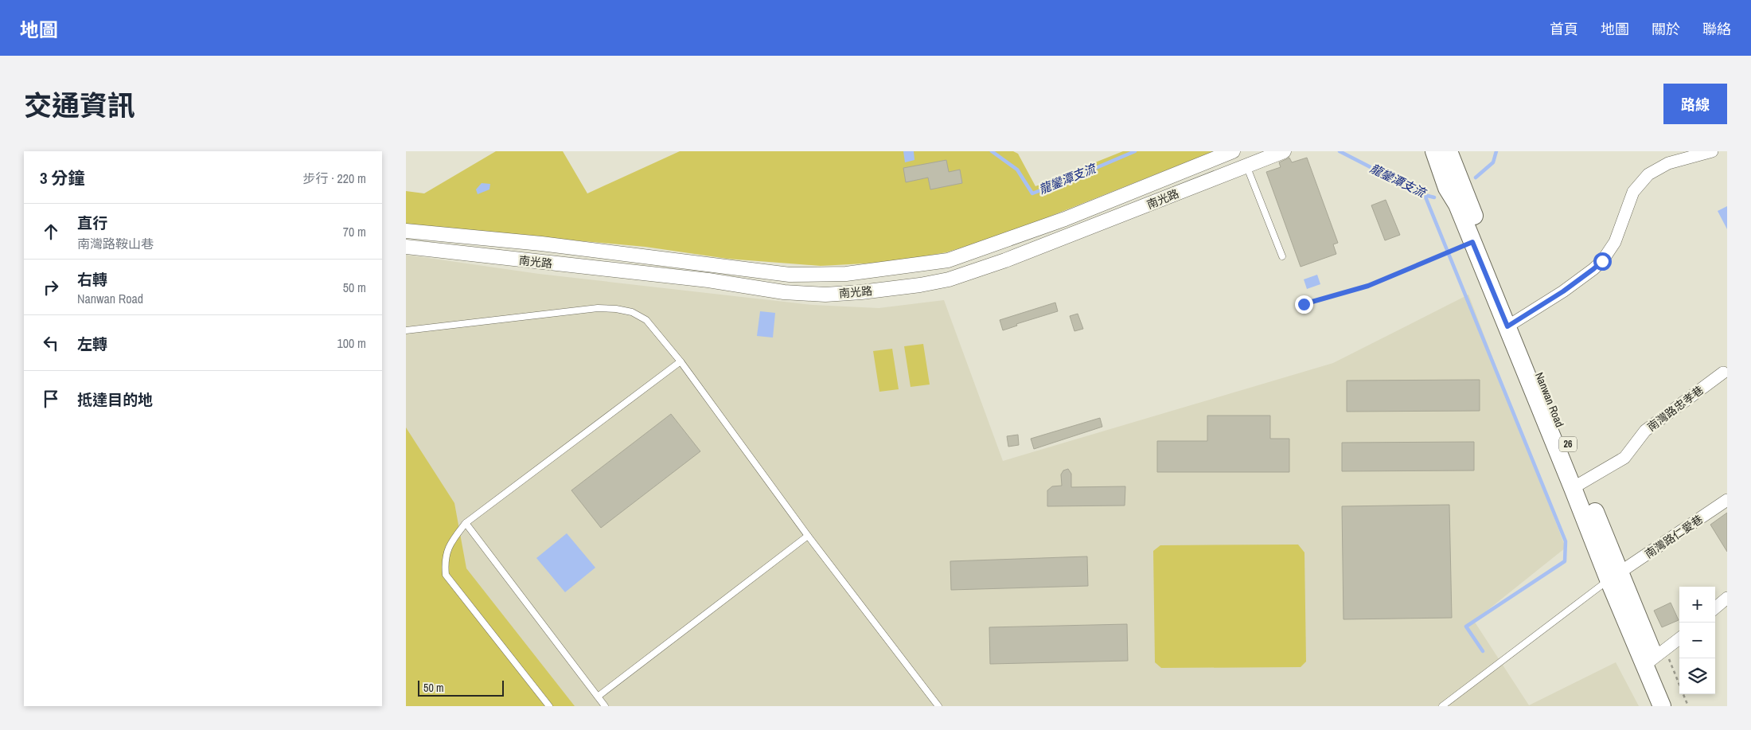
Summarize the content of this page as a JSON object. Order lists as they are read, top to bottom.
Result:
{
  "streets": {
    "main road": ["Nanwan Road", "26"],
    "street": ["南光路", "南灣路忠孝巷", "南灣路仁愛巷"]
  },
  "crossings": [
    ["Nanwan Road", "南灣路忠孝巷"],
    ["Nanwan Road", "26"],
    ["Nanwan Road", "南灣路仁愛巷"]
  ],
  "water": ["龍鑾潭支流"],
  "scale_bar": "50 m",
  "page": {
    "header": "地圖",
    "nav": [
      "首頁",
      "地圖",
      "關於",
      "聯絡"
    ],
    "title": "交通資訊",
    "buttons": "路線",
    "heading": ["3 分鐘", "步行 · 220 m"],
    "list": [
      ["直行", "南灣路鞍山巷", "70 m"],
      ["右轉", "Nanwan Road", "50 m"],
      ["左轉", "100 m"],
      "抵達目的地"
    ],
    "map_buttons": ["+", "−"],
    "scale": "50 m"
  }
}
